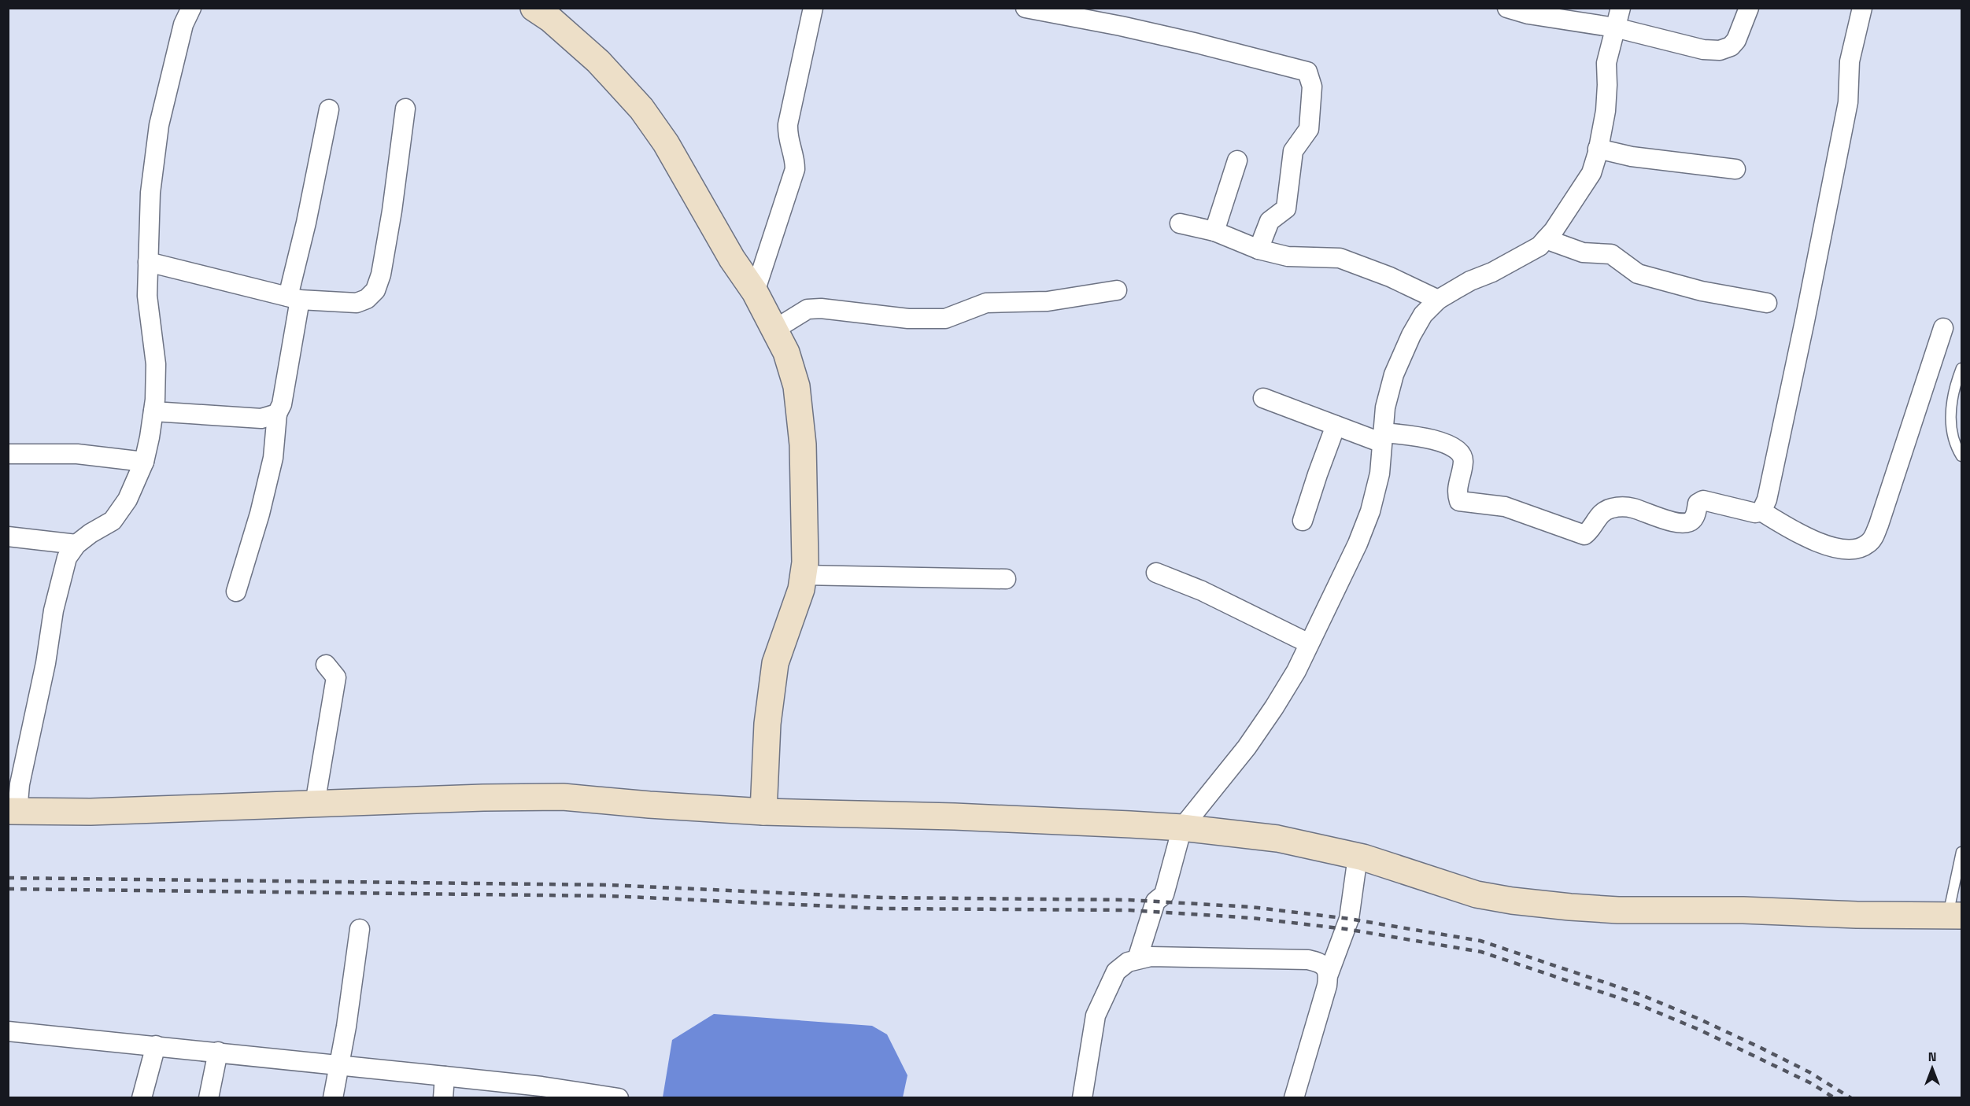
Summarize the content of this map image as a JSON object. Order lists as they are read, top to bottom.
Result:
{
  "north": "top"
}
